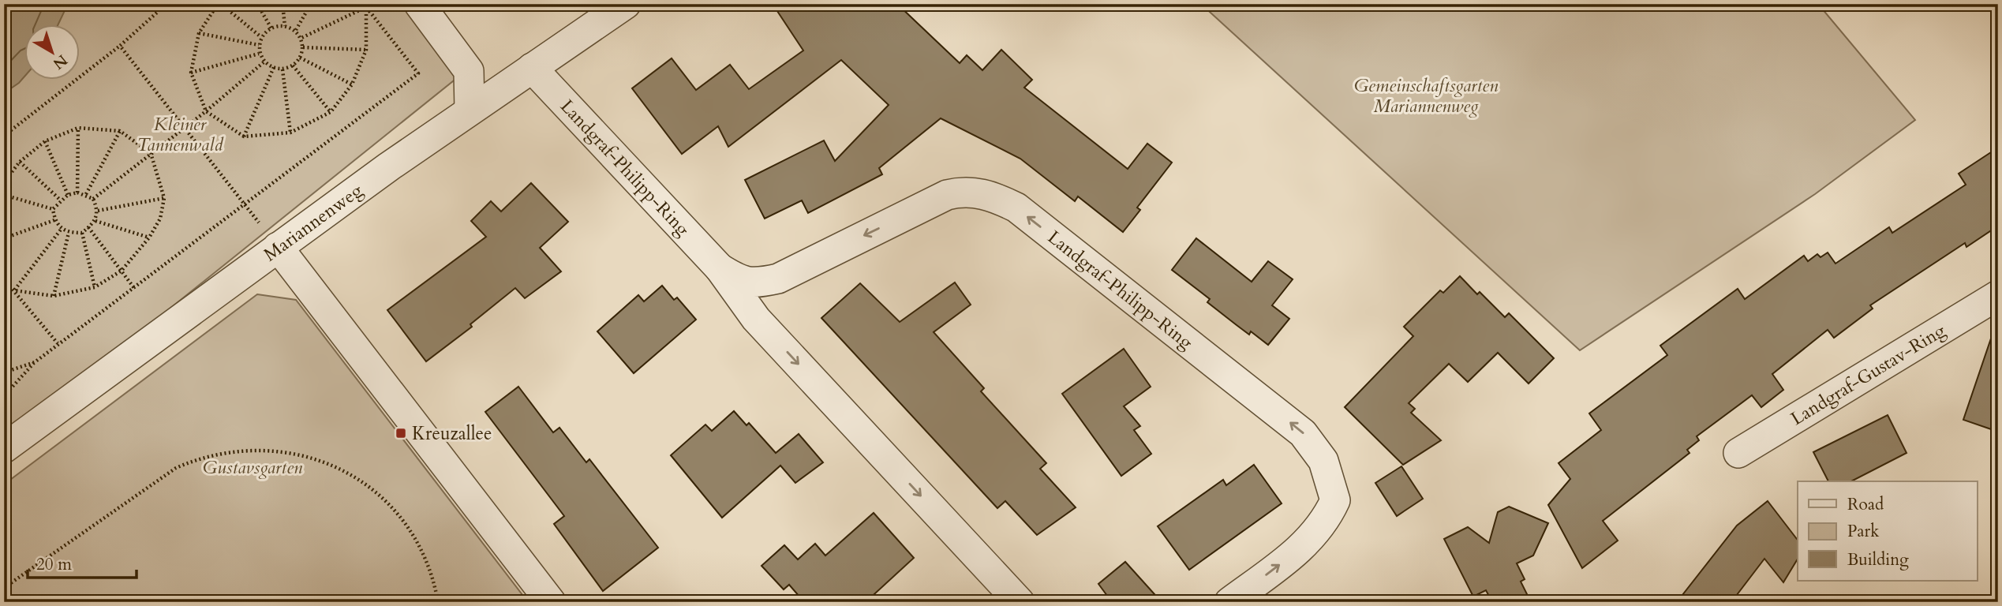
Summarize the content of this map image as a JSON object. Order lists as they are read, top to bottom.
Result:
{
  "streets": {
    "street": ["Landgraf-Philipp-Ring", "Mariannenweg", "Landgraf-Gustav-Ring"]
  },
  "crossings": [
    ["Landgraf-Philipp-Ring", "Mariannenweg"]
  ],
  "parks": ["Gemeinschaftsgarten Mariannenweg", "Kleiner Tannenwald", "Gustavsgarten"],
  "places": {
    "transit": ["Kreuzallee"]
  },
  "legend": ["Road", "Park", "Building"],
  "scale_bar": "20 m",
  "north": "bottom right"
}
